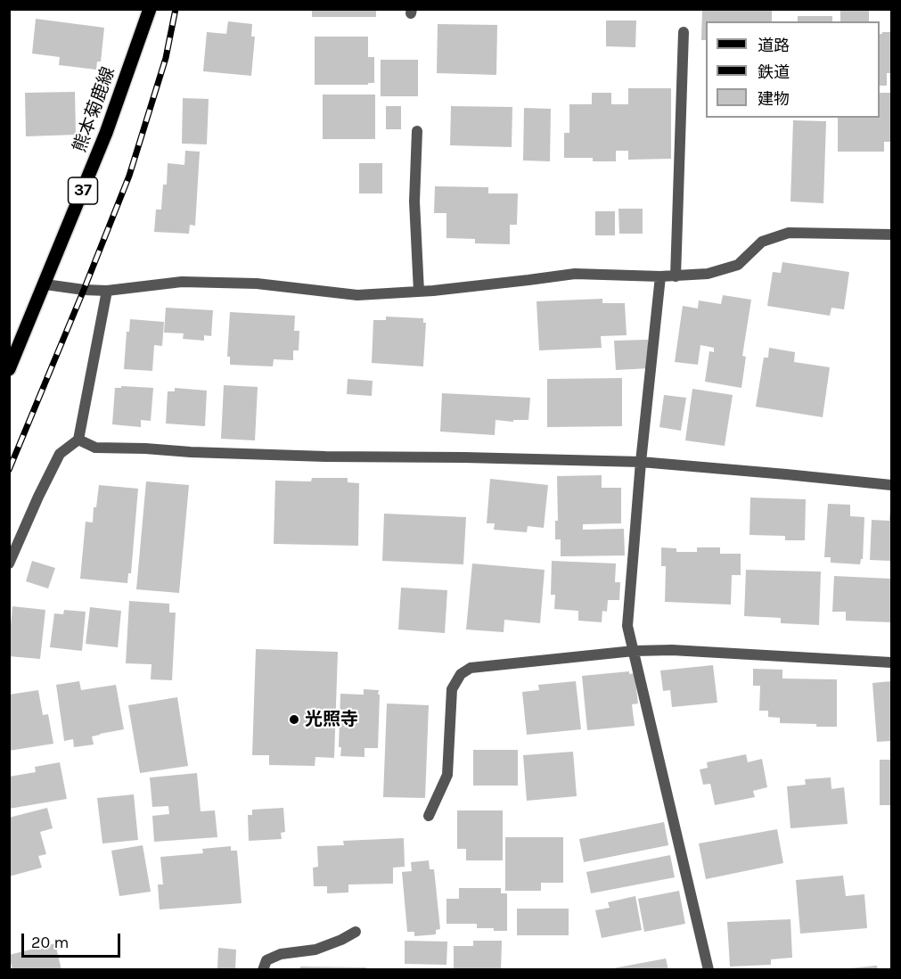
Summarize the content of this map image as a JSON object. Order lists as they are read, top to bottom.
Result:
{
  "streets": {
    "main road": ["熊本菊鹿線", "37"]
  },
  "places": ["光照寺"],
  "legend": ["道路", "鉄道", "建物"],
  "scale_bar": "20 m"
}
